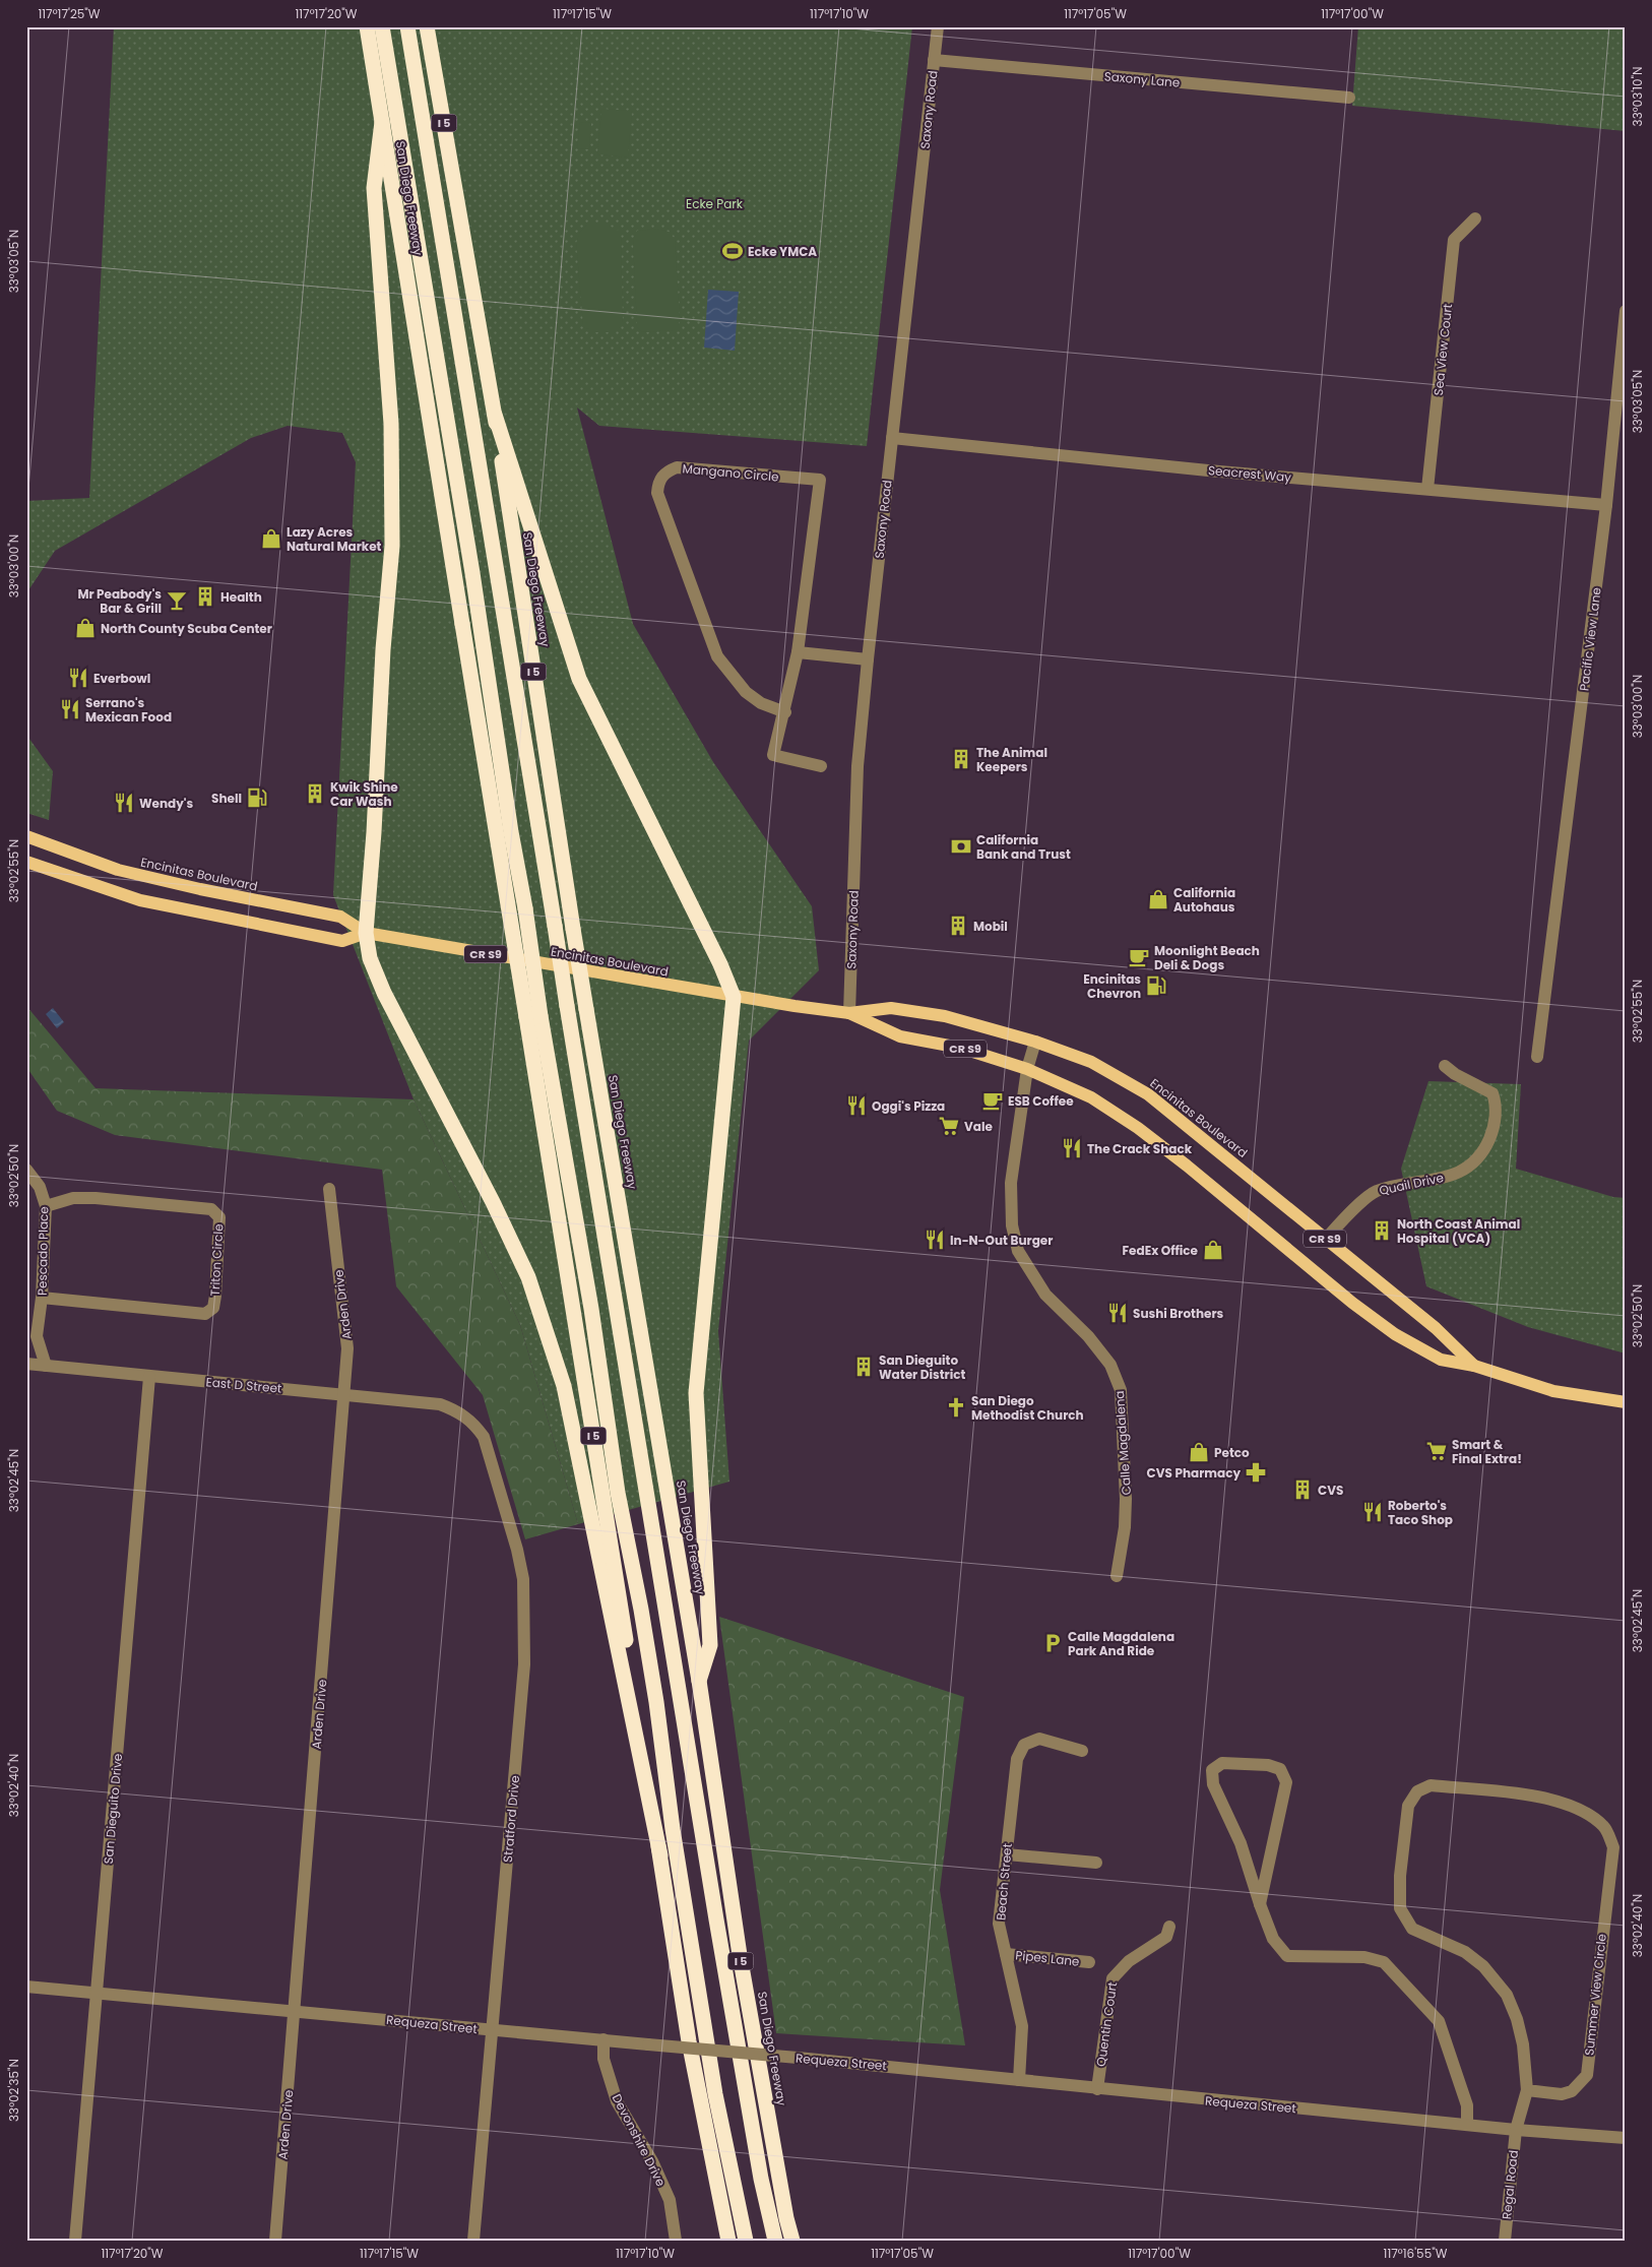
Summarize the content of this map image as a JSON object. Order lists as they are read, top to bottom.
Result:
{
  "streets": {
    "highway": ["I 5", "San Diego Freeway"],
    "main road": ["Encinitas Boulevard", "CR S9"],
    "street": [
      "Saxony Lane",
      "Saxony Road",
      "Sea View Court",
      "Mangano Circle",
      "Seacrest Way",
      "Pacific View Lane",
      "Quail Drive",
      "Pescado Place",
      "Triton Circle",
      "Arden Drive",
      "East D Street",
      "Calle Magdalena",
      "San Dieguito Drive",
      "Stratford Drive",
      "Beach Street",
      "Pipes Lane",
      "Summer View Circle",
      "Requeza Street",
      "Quentin Court",
      "Devonshire Drive",
      "Regal Road"
    ]
  },
  "crossings": [
    ["Saxony Lane", "Saxony Road"],
    ["Saxony Road", "Seacrest Way"],
    ["Saxony Road", "Encinitas Boulevard"],
    ["Sea View Court", "Seacrest Way"],
    ["Seacrest Way", "Pacific View Lane"],
    ["Encinitas Boulevard", "Quail Drive"],
    ["Encinitas Boulevard", "Calle Magdalena"],
    ["Pescado Place", "Triton Circle"],
    ["Pescado Place", "East D Street"],
    ["Arden Drive", "East D Street"],
    ["Arden Drive", "Requeza Street"],
    ["East D Street", "San Dieguito Drive"],
    ["East D Street", "Stratford Drive"],
    ["San Dieguito Drive", "Requeza Street"],
    ["Stratford Drive", "Requeza Street"],
    ["Beach Street", "Pipes Lane"],
    ["Beach Street", "Requeza Street"],
    ["Summer View Circle", "Requeza Street"],
    ["Summer View Circle", "Regal Road"],
    ["Requeza Street", "Quentin Court"],
    ["Requeza Street", "Devonshire Drive"],
    ["Requeza Street", "Regal Road"]
  ],
  "parks": ["Ecke Park"],
  "places": {
    "sports": ["Ecke YMCA"],
    "shop": [
      "Lazy Acres Natural Market",
      "North County Scuba Center",
      "California Autohaus",
      "FedEx Office",
      "Petco"
    ],
    "building": [
      "Health",
      "The Animal Keepers",
      "Kwik Shine Car Wash",
      "Mobil",
      "North Coast Animal Hospital (VCA)",
      "San Dieguito Water District",
      "CVS"
    ],
    "bar": ["Mr Peabody's Bar & Grill"],
    "restaurant": [
      "Everbowl",
      "Serrano's Mexican Food",
      "Wendy's",
      "Oggi's Pizza",
      "The Crack Shack",
      "In-N-Out Burger",
      "Sushi Brothers",
      "Roberto's Taco Shop"
    ],
    "fuel station": ["Shell", "Encinitas Chevron"],
    "bank": ["California Bank and Trust"],
    "cafe": ["Moonlight Beach Deli & Dogs", "ESB Coffee"],
    "supermarket": ["Vale", "Smart & Final Extra!"],
    "church": ["San Diego Methodist Church"],
    "pharmacy": ["CVS Pharmacy"],
    "parking": ["Calle Magdalena Park And Ride"]
  },
  "coordinates": [
    "117°17'25\"W",
    "117°17'20\"W",
    "117°17'15\"W",
    "117°17'10\"W",
    "117°17'05\"W",
    "117°17'00\"W",
    "33°03'10\"N",
    "33°03'05\"N",
    "33°03'00\"N",
    "33°02'55\"N",
    "33°02'50\"N",
    "33°02'45\"N",
    "33°02'40\"N",
    "33°02'35\"N",
    "117°16'55\"W"
  ]
}
